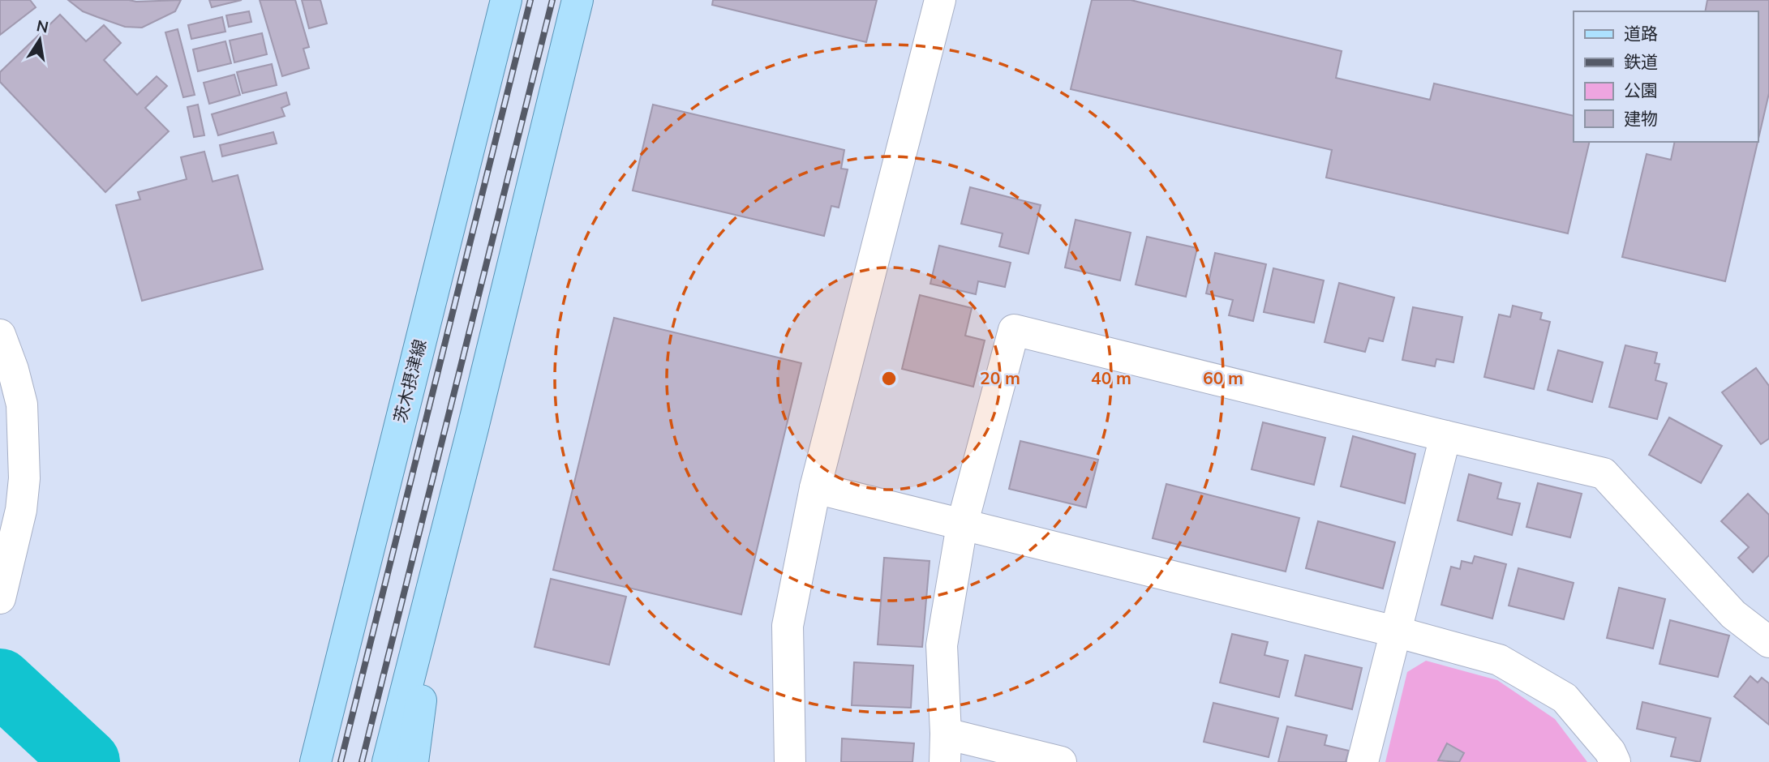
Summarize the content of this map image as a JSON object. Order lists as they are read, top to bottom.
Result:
{
  "streets": {
    "main road": ["茨木摂津線"]
  },
  "legend": [
    "道路",
    "鉄道",
    "公園",
    "建物"
  ],
  "north": "top",
  "rings": ["20 m", "40 m", "60 m"]
}
